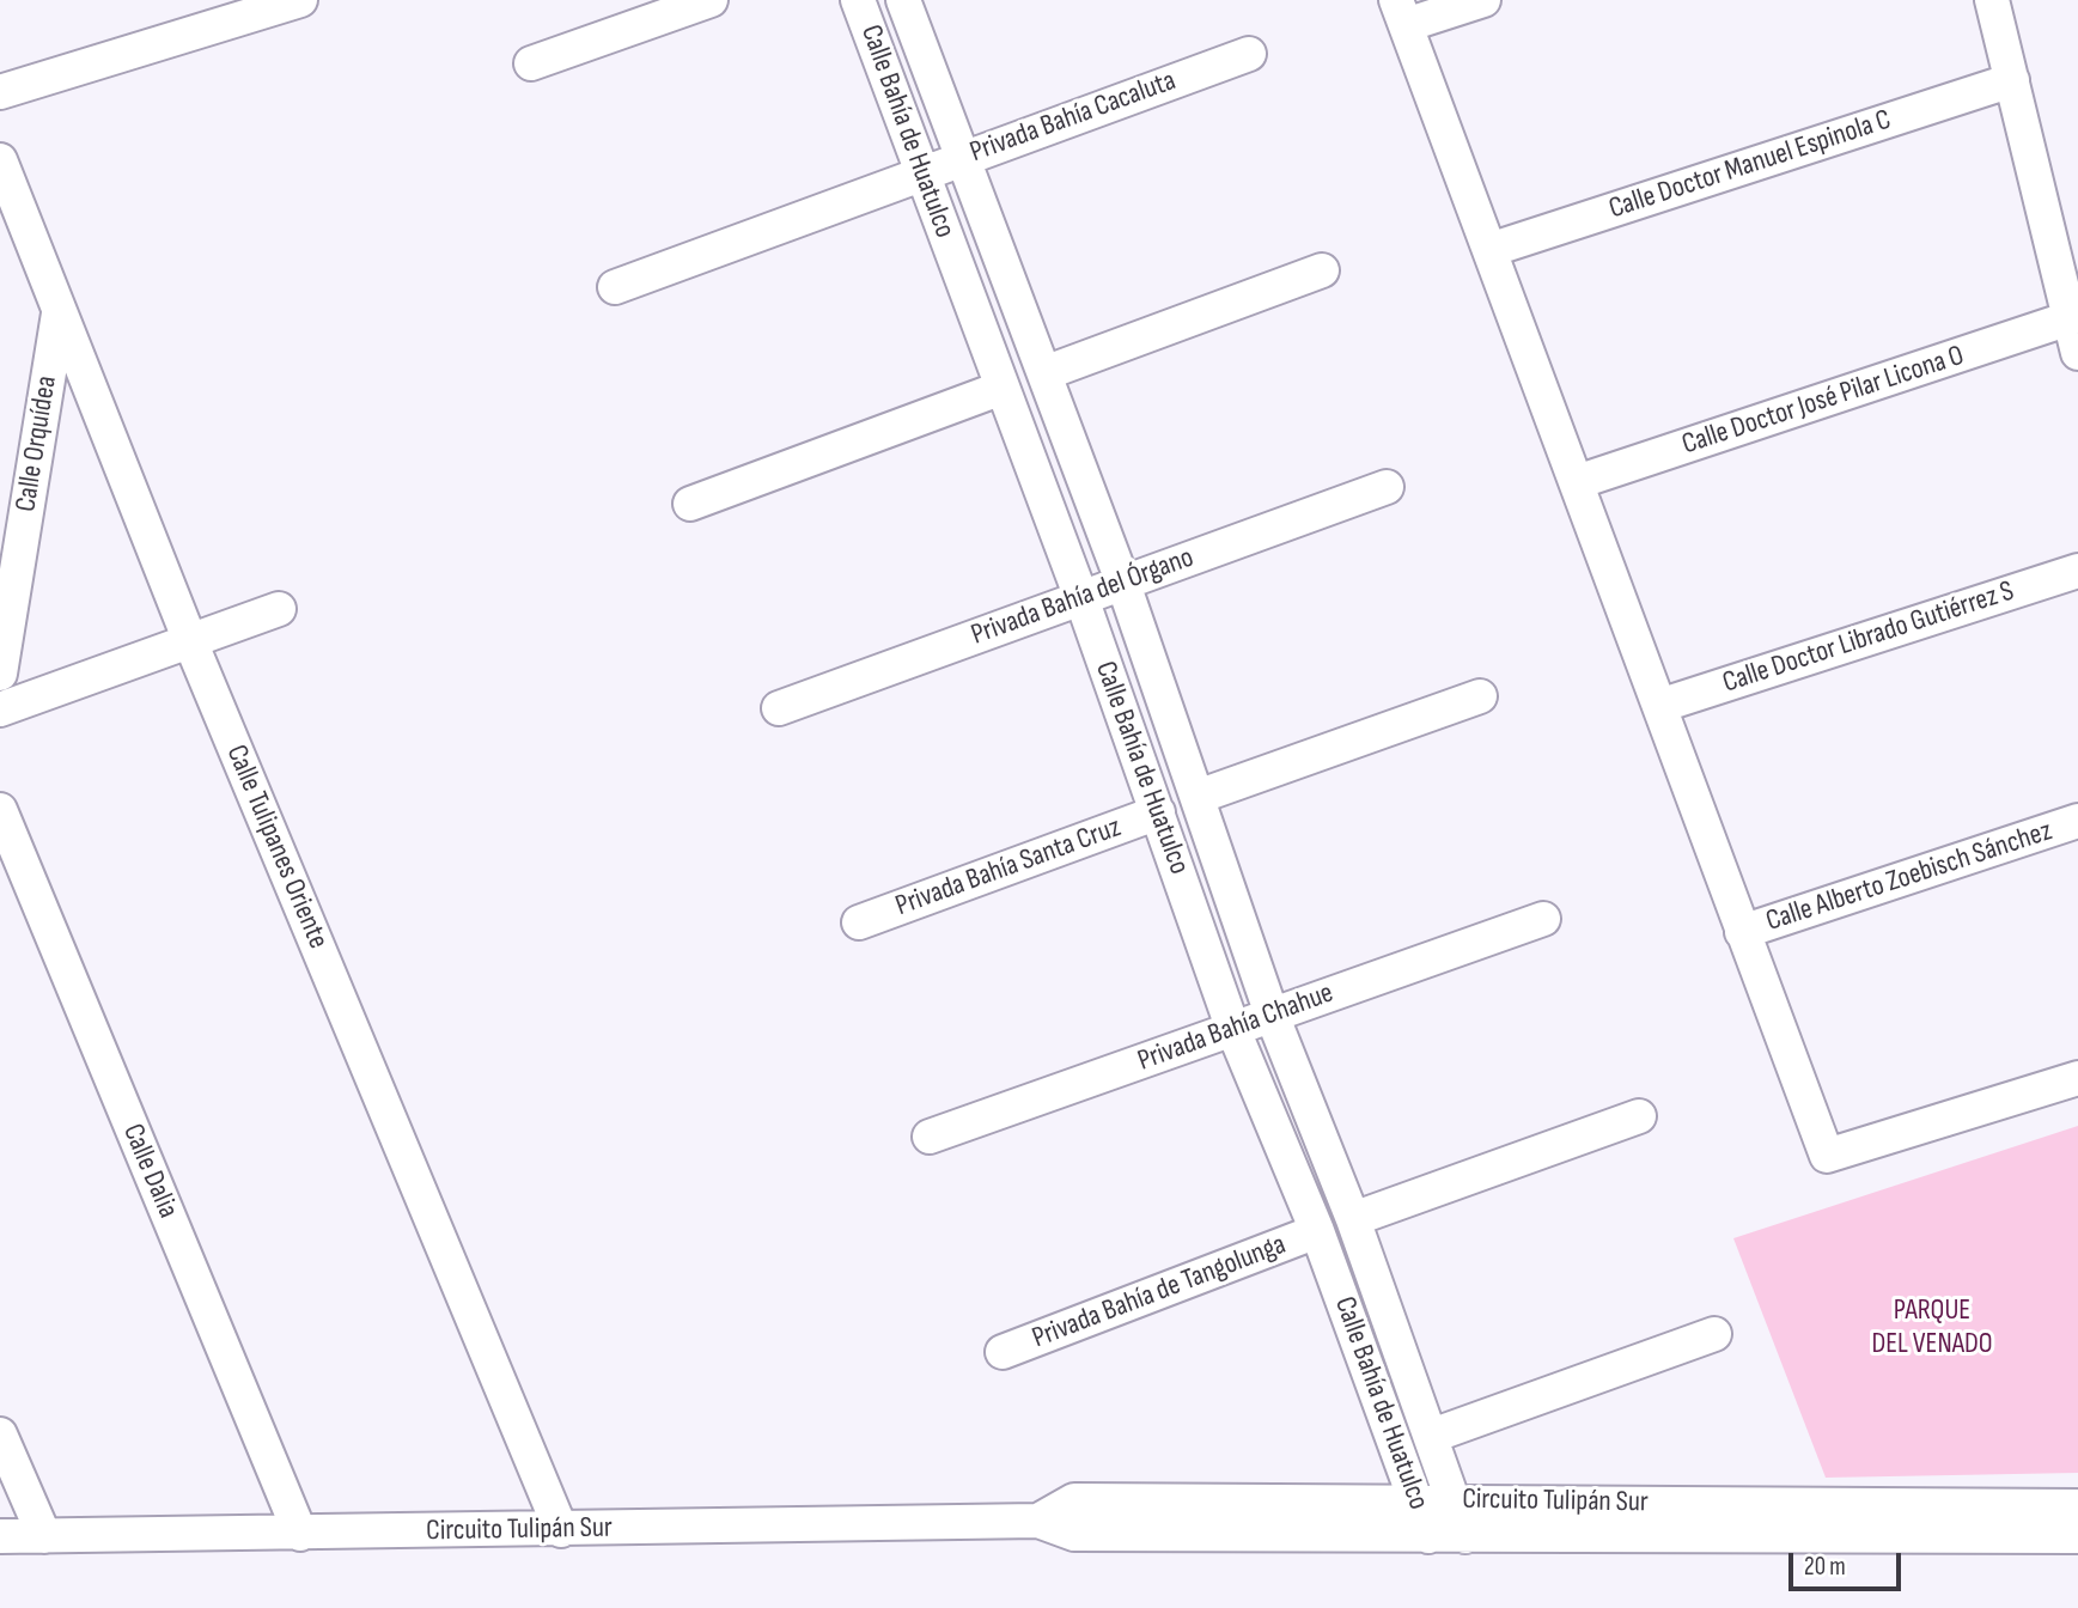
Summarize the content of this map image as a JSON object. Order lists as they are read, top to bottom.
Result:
{
  "streets": {
    "street": [
      "Privada Bahía Cacaluta",
      "Calle Bahía de Huatulco",
      "Calle Doctor Manuel Espinola C",
      "Calle Doctor José Pilar Licona O",
      "Calle Orquídea",
      "Privada Bahía del Órgano",
      "Calle Doctor Librado Gutiérrez S",
      "Calle Tulipanes Oriente",
      "Privada Bahía Santa Cruz",
      "Calle Alberto Zoebisch Sánchez",
      "Privada Bahía Chahue",
      "Calle Dalia",
      "Privada Bahía de Tangolunga",
      "Circuito Tulipán Sur"
    ]
  },
  "crossings": [
    ["Privada Bahía Cacaluta", "Calle Bahía de Huatulco"],
    ["Calle Bahía de Huatulco", "Privada Bahía del Órgano"],
    ["Calle Bahía de Huatulco", "Privada Bahía Santa Cruz"],
    ["Calle Bahía de Huatulco", "Privada Bahía Chahue"],
    ["Calle Bahía de Huatulco", "Privada Bahía de Tangolunga"],
    ["Calle Bahía de Huatulco", "Circuito Tulipán Sur"],
    ["Calle Orquídea", "Calle Tulipanes Oriente"],
    ["Calle Tulipanes Oriente", "Circuito Tulipán Sur"],
    ["Calle Dalia", "Circuito Tulipán Sur"]
  ],
  "parks": ["PARQUE DEL VENADO"],
  "scale_bar": "20 m"
}
